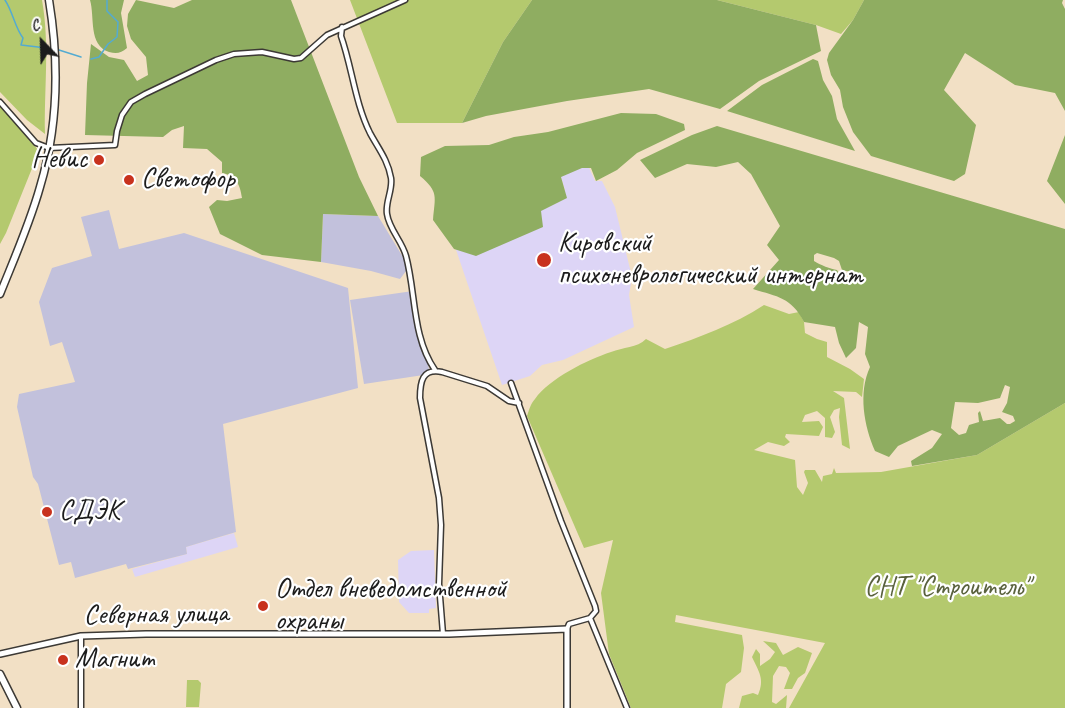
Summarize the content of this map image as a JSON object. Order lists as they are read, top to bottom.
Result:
{
  "streets": {
    "street": ["Северная улица"]
  },
  "parks": ["СНТ \"Строитель\""],
  "places": [
    "Невис",
    "Светофор",
    "Кировский психоневрологический интернат",
    "СДЭК",
    "Отдел вневедомственной охраны",
    "Магнит"
  ],
  "north": "top left"
}
